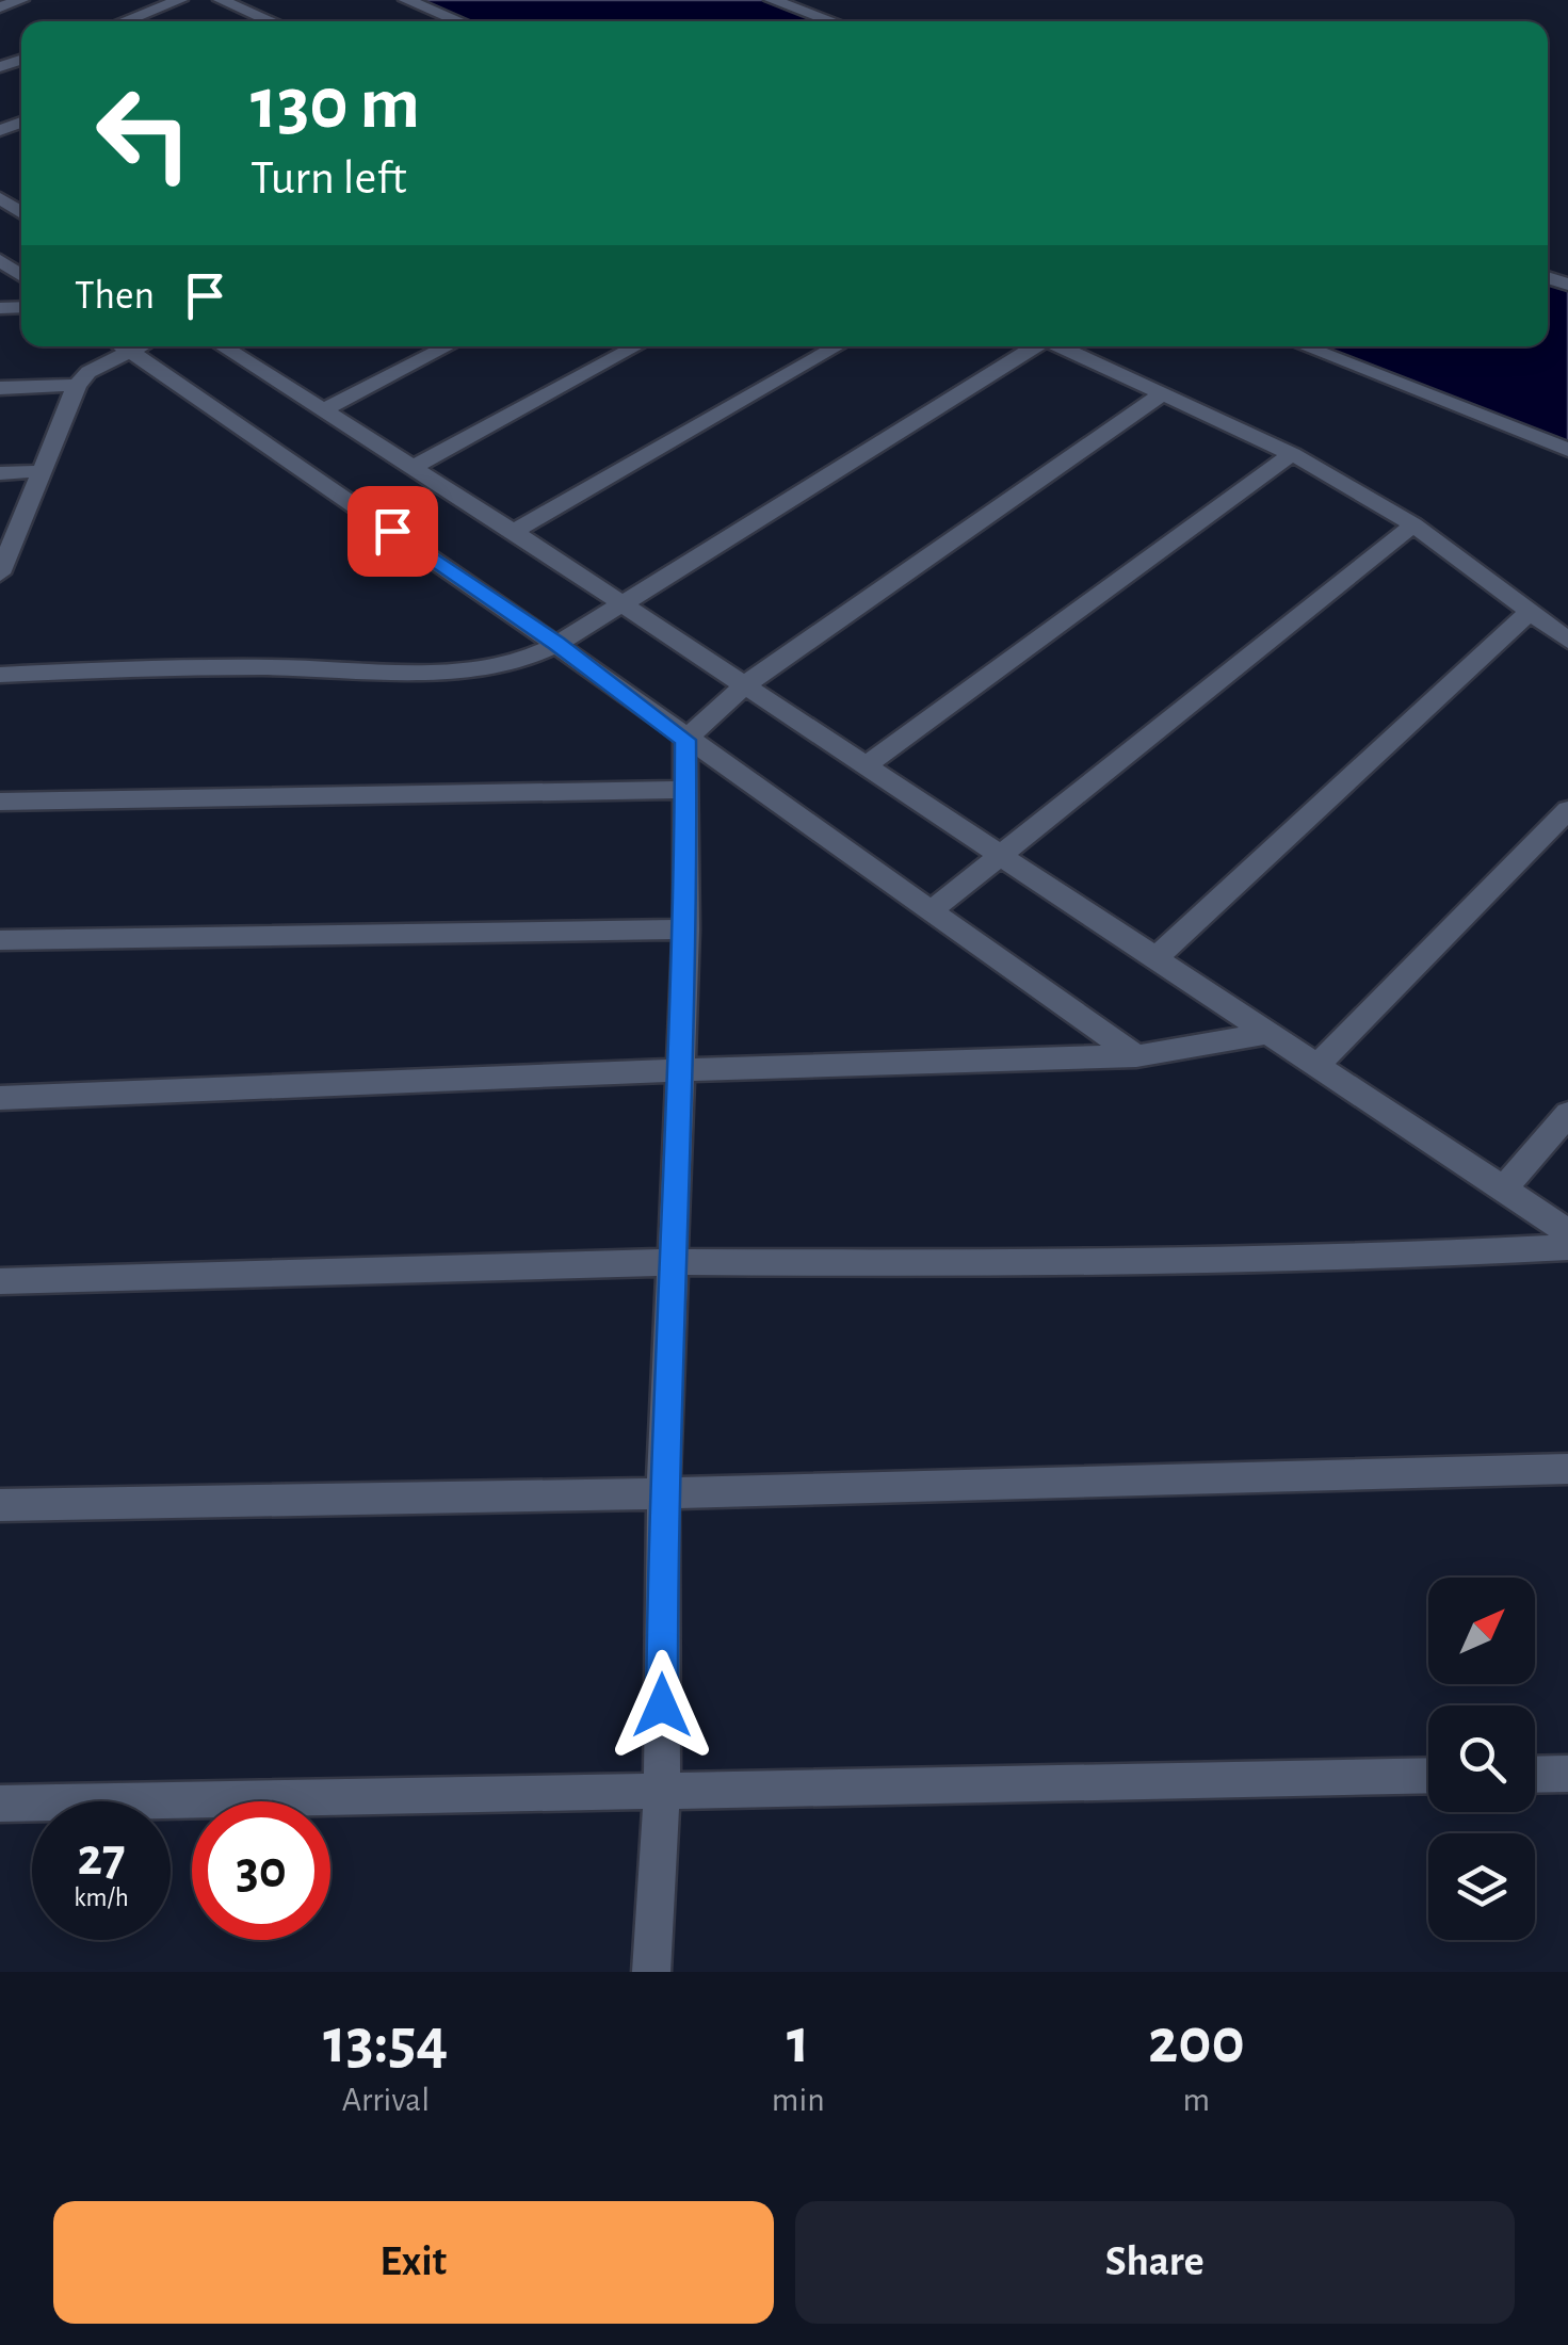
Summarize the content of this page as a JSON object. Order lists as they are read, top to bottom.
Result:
{
  "north": "top right",
  "page": {
    "turn": ["130 m", "Turn left"],
    "then": "Then",
    "speed": "27 km/h",
    "limit": "30",
    "eta": [
      "13:54",
      "Arrival",
      "1",
      "min",
      "200",
      "m"
    ],
    "buttons": ["Exit", "Share"]
  }
}
